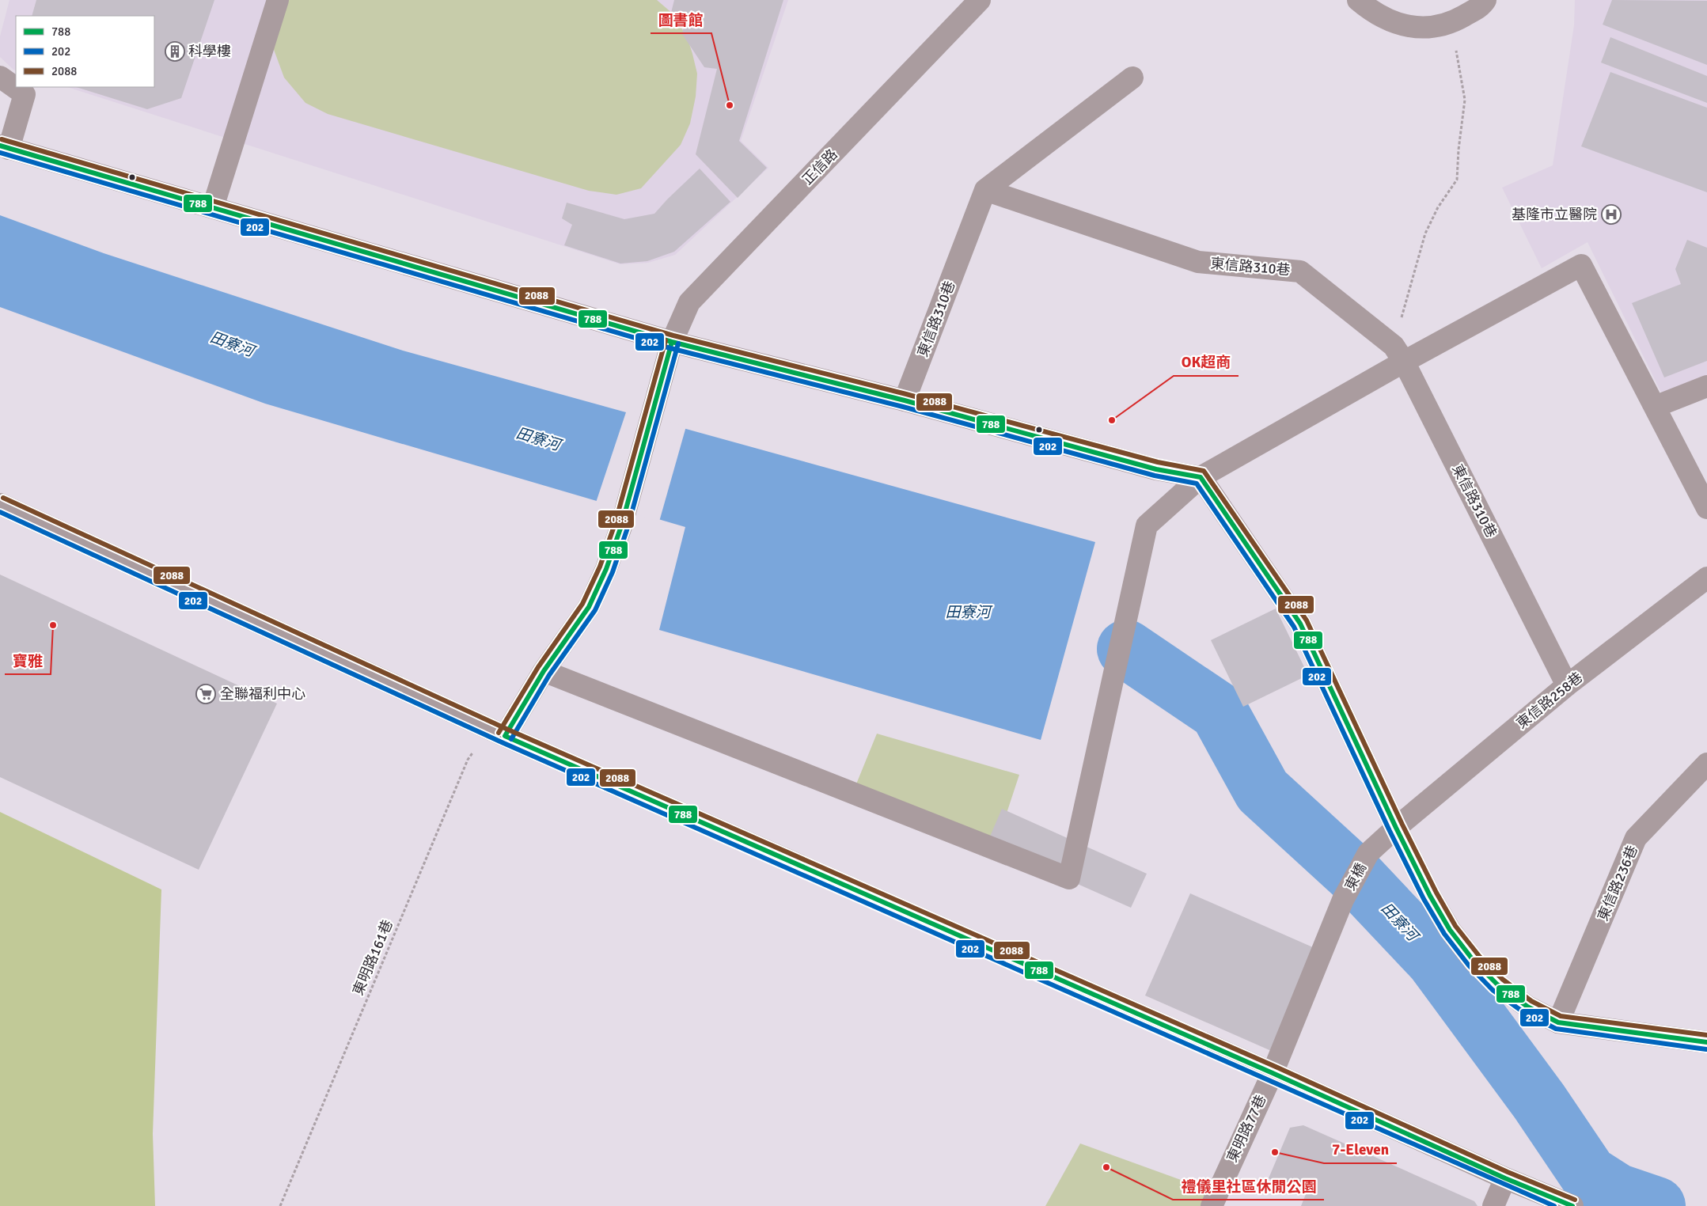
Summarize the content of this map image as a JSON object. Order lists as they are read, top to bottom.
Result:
{
  "streets": {
    "street": [
      "正信路",
      "東信路310巷",
      "東信路258巷",
      "東橋",
      "東信路236巷",
      "東明路77巷"
    ],
    "path": ["東明路161巷"]
  },
  "crossings": [
    ["正信路", "東明路161巷"],
    ["東信路310巷", "東信路258巷"],
    ["東信路258巷", "東橋"],
    ["東橋", "東明路77巷"]
  ],
  "water": ["田寮河"],
  "places": {
    "building": ["科學樓"],
    "other": [
      "圖書館",
      "OK超商",
      "寶雅",
      "7-Eleven",
      "禮儀里社區休閒公園"
    ],
    "hospital": ["基隆市立醫院"],
    "supermarket": ["全聯福利中心"]
  },
  "lines": ["transit line 2088", "transit line 788", "transit line 202"],
  "legend": ["788", "202", "2088"]
}
